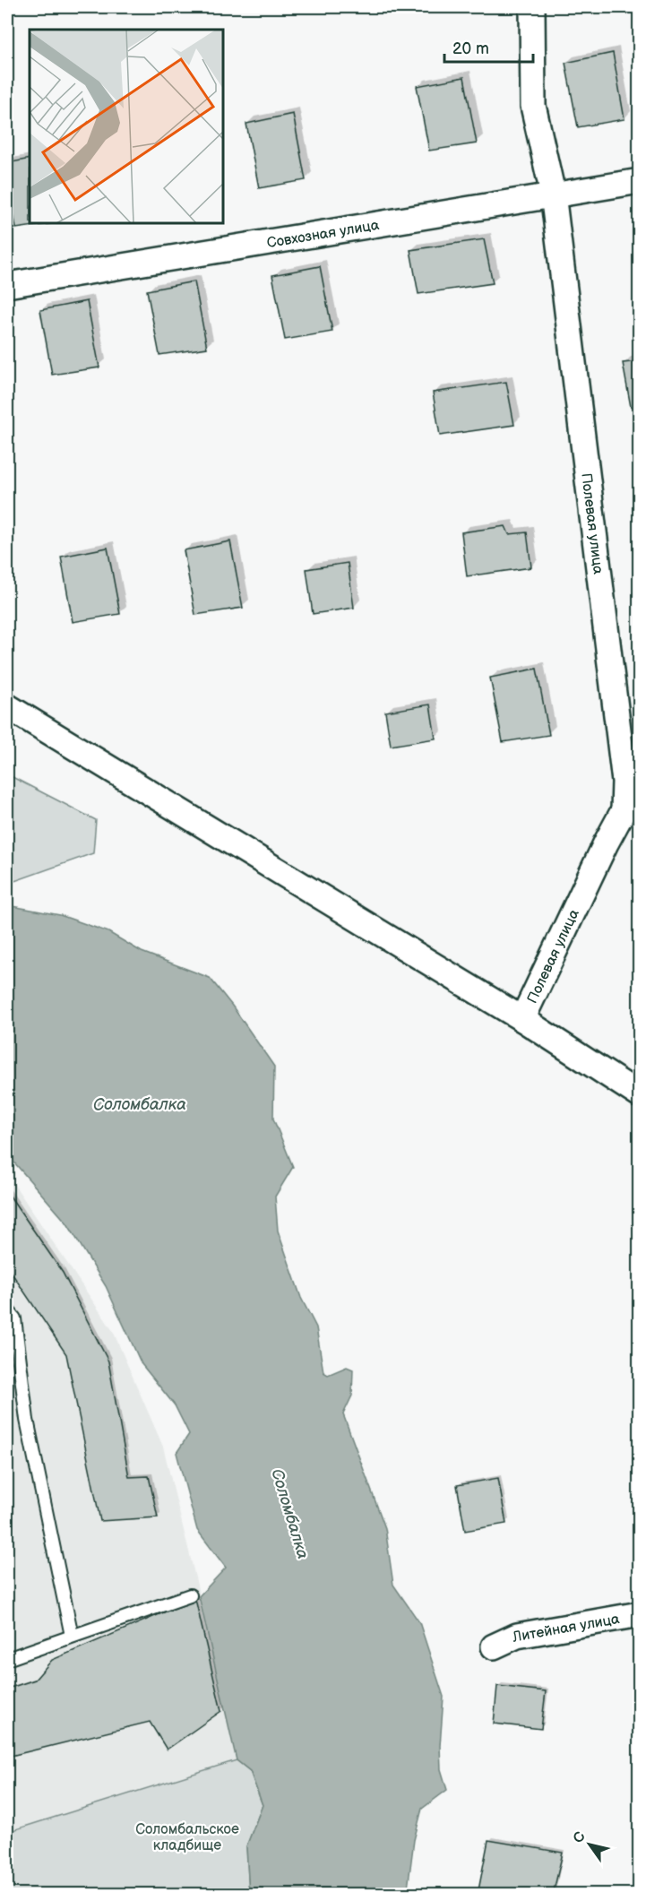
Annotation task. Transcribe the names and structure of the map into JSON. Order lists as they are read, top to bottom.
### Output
{
  "streets": {
    "street": ["Совхозная улица", "Полевая улица", "Литейная улица"]
  },
  "crossings": [
    ["Совхозная улица", "Полевая улица"]
  ],
  "water": ["Соломбалка"],
  "parks": ["Соломбальское кладбище"],
  "scale_bar": "20 m",
  "north": "top left"
}
